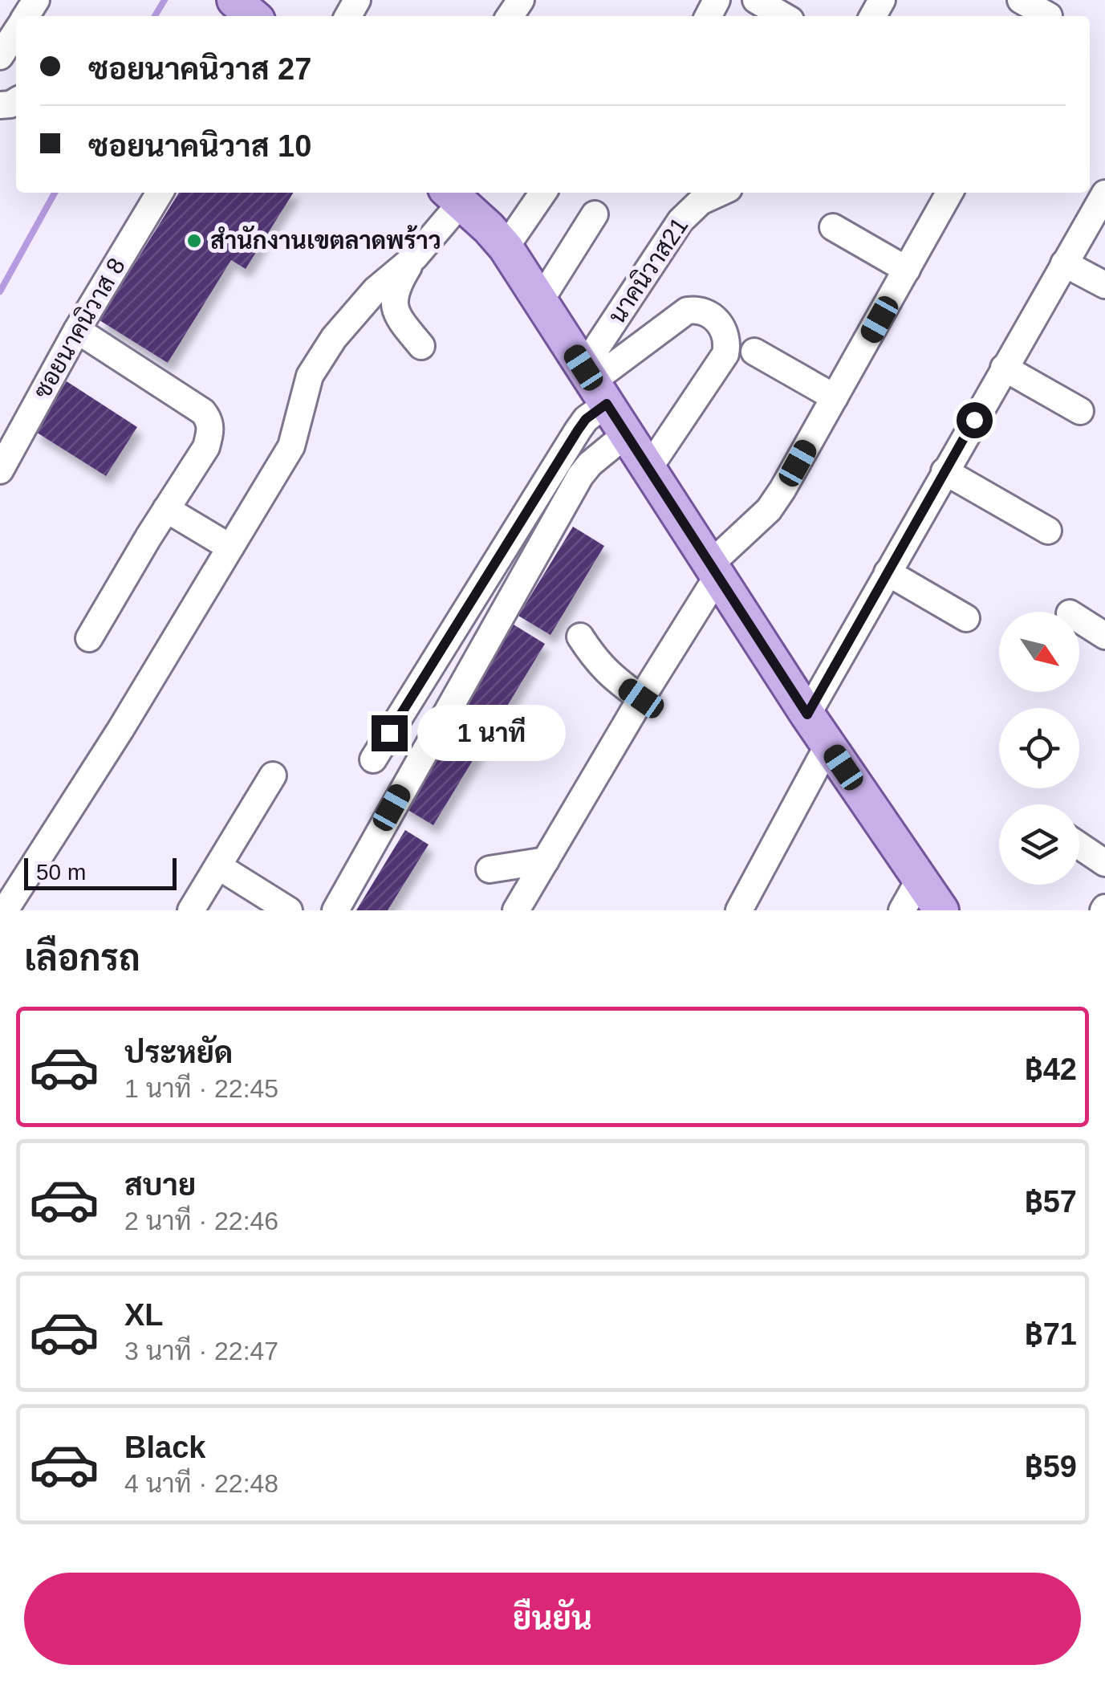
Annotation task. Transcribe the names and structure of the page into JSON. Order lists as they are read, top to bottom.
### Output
{
  "streets": {
    "street": ["นาคนิวาส21", "ซอยนาคนิวาส 8"]
  },
  "places": ["สำนักงานเขตลาดพร้าว"],
  "scale_bar": "50 m",
  "north": "bottom right",
  "page": {
    "banner": ["ซอยนาคนิวาส 27", "ซอยนาคนิวาส 10"],
    "bubble": "1 นาที",
    "scale": "50 m",
    "heading": "เลือกรถ",
    "list": [
      {
        "name": "ประหยัด",
        "note": "1 นาที · 22:45",
        "value": "฿42"
      },
      {
        "name": "สบาย",
        "note": "2 นาที · 22:46",
        "value": "฿57"
      },
      {
        "name": "XL",
        "note": "3 นาที · 22:47",
        "value": "฿71"
      },
      {
        "name": "Black",
        "note": "4 นาที · 22:48",
        "value": "฿59"
      }
    ],
    "buttons": "ยืนยัน"
  }
}
